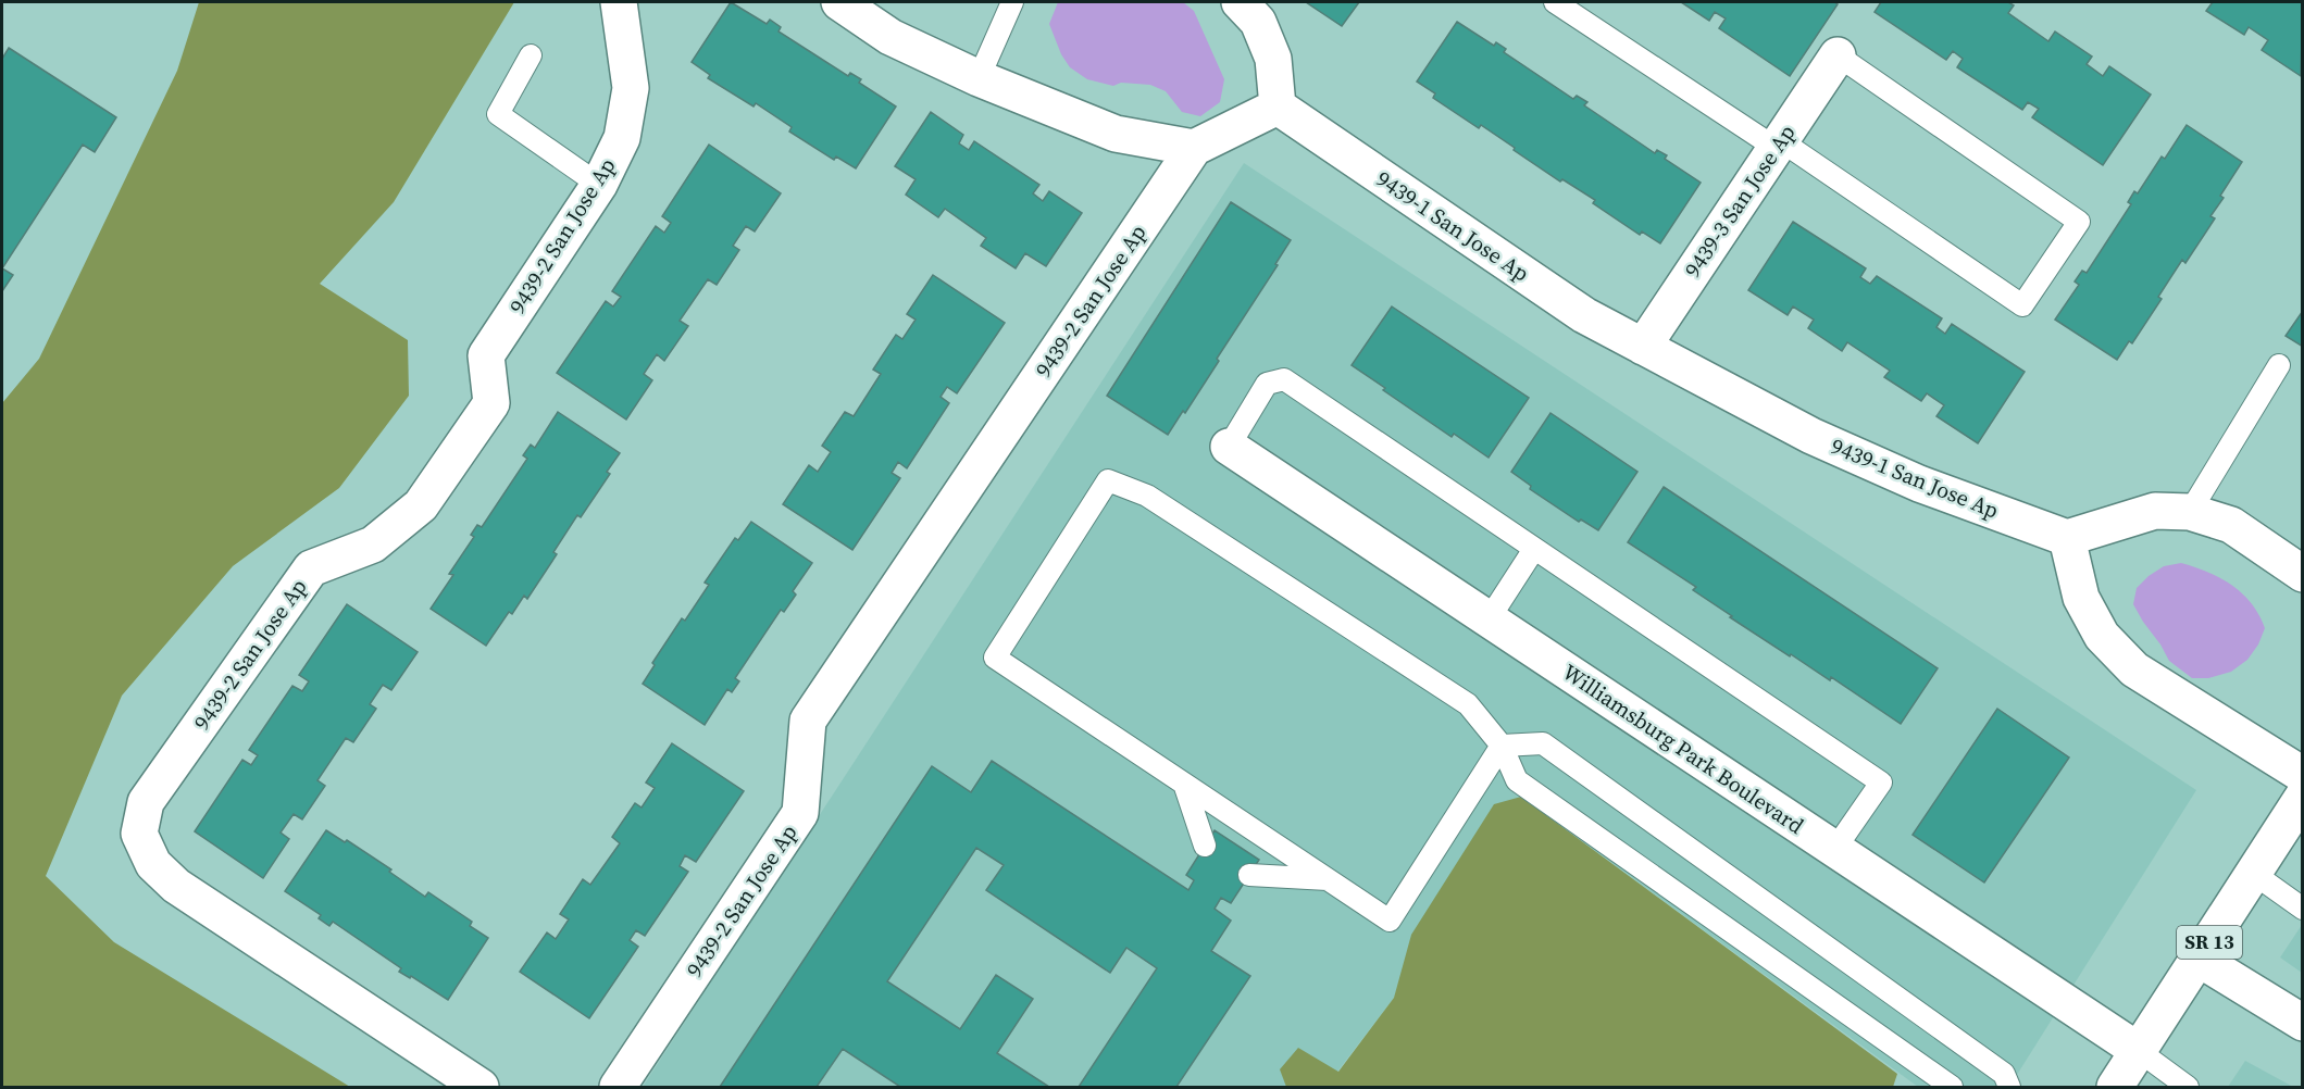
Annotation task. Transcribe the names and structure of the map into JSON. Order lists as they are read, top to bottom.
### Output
{
  "streets": {
    "street": [
      "9439-3 San Jose Ap",
      "9439-1 San Jose Ap",
      "9439-2 San Jose Ap",
      "Williamsburg Park Boulevard",
      "SR 13"
    ]
  },
  "crossings": [
    ["9439-3 San Jose Ap", "9439-1 San Jose Ap"],
    ["Williamsburg Park Boulevard", "SR 13"]
  ]
}
